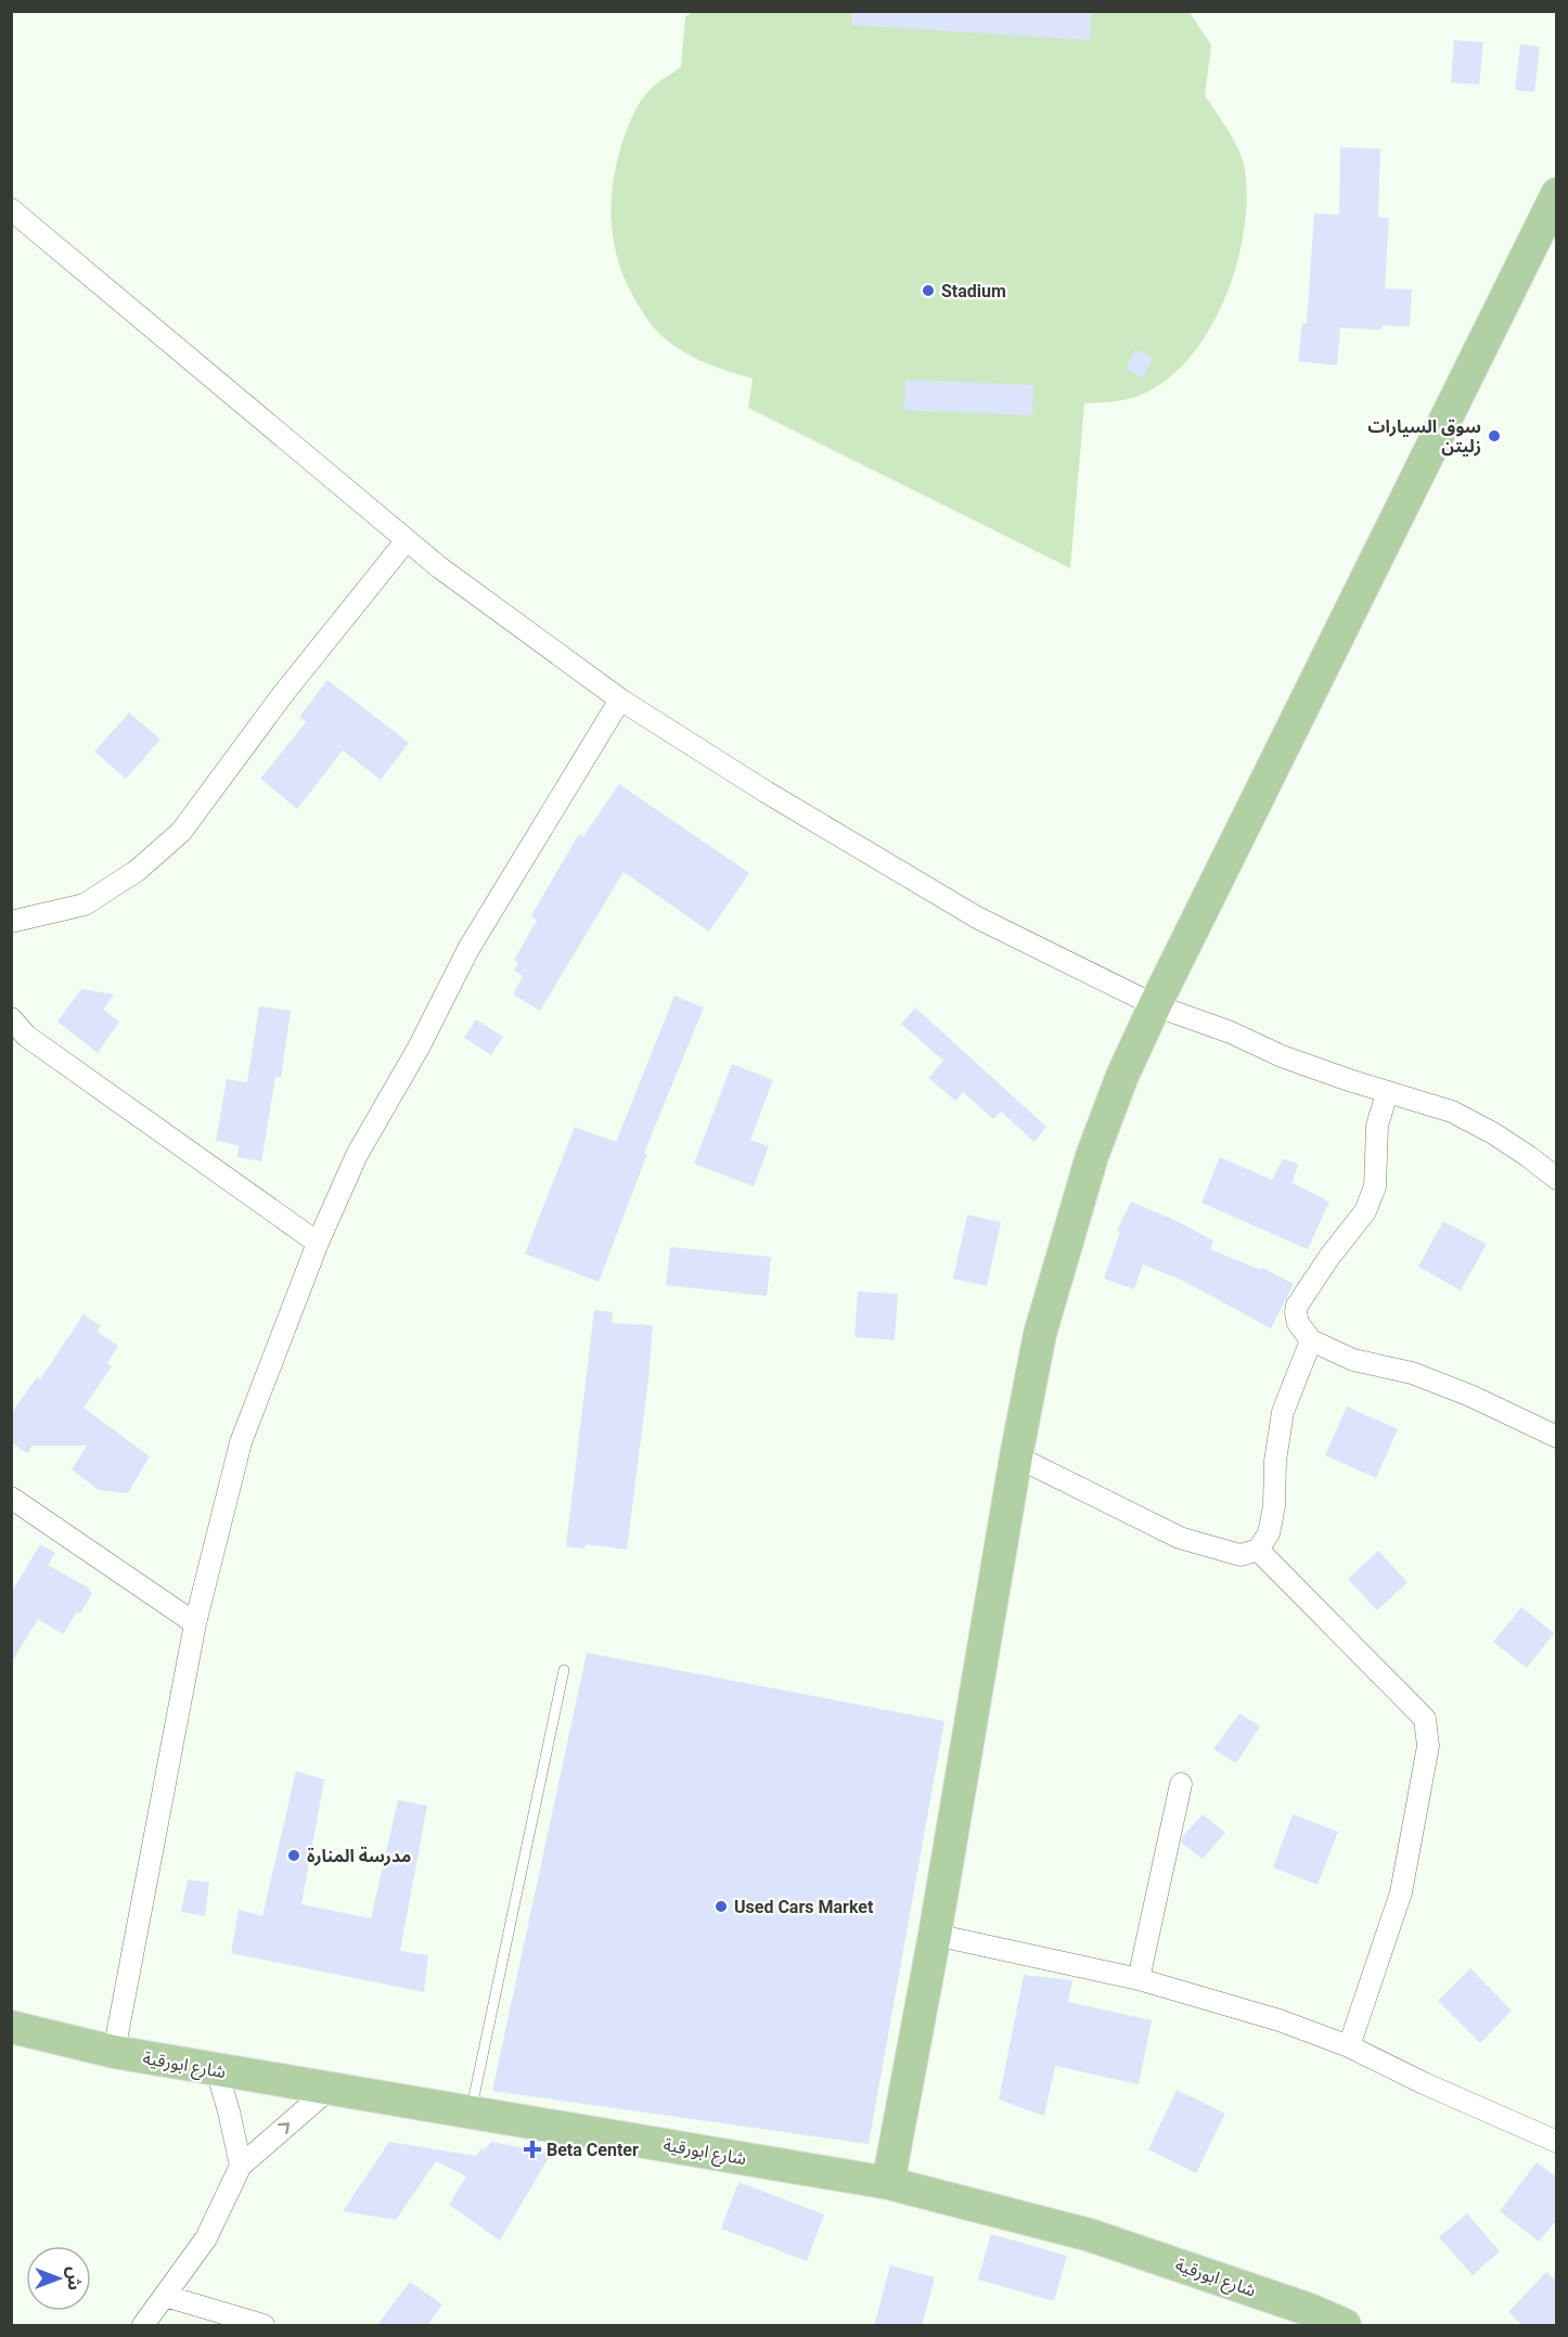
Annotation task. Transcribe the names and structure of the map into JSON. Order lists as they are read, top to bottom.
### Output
{
  "streets": {
    "main road": ["شارع ابورقية"]
  },
  "places": {
    "other": [
      "Stadium",
      "سوق السيارات زليتن",
      "مدرسة المنارة",
      "Used Cars Market"
    ],
    "health": ["Beta Center"]
  },
  "north": "right"
}
